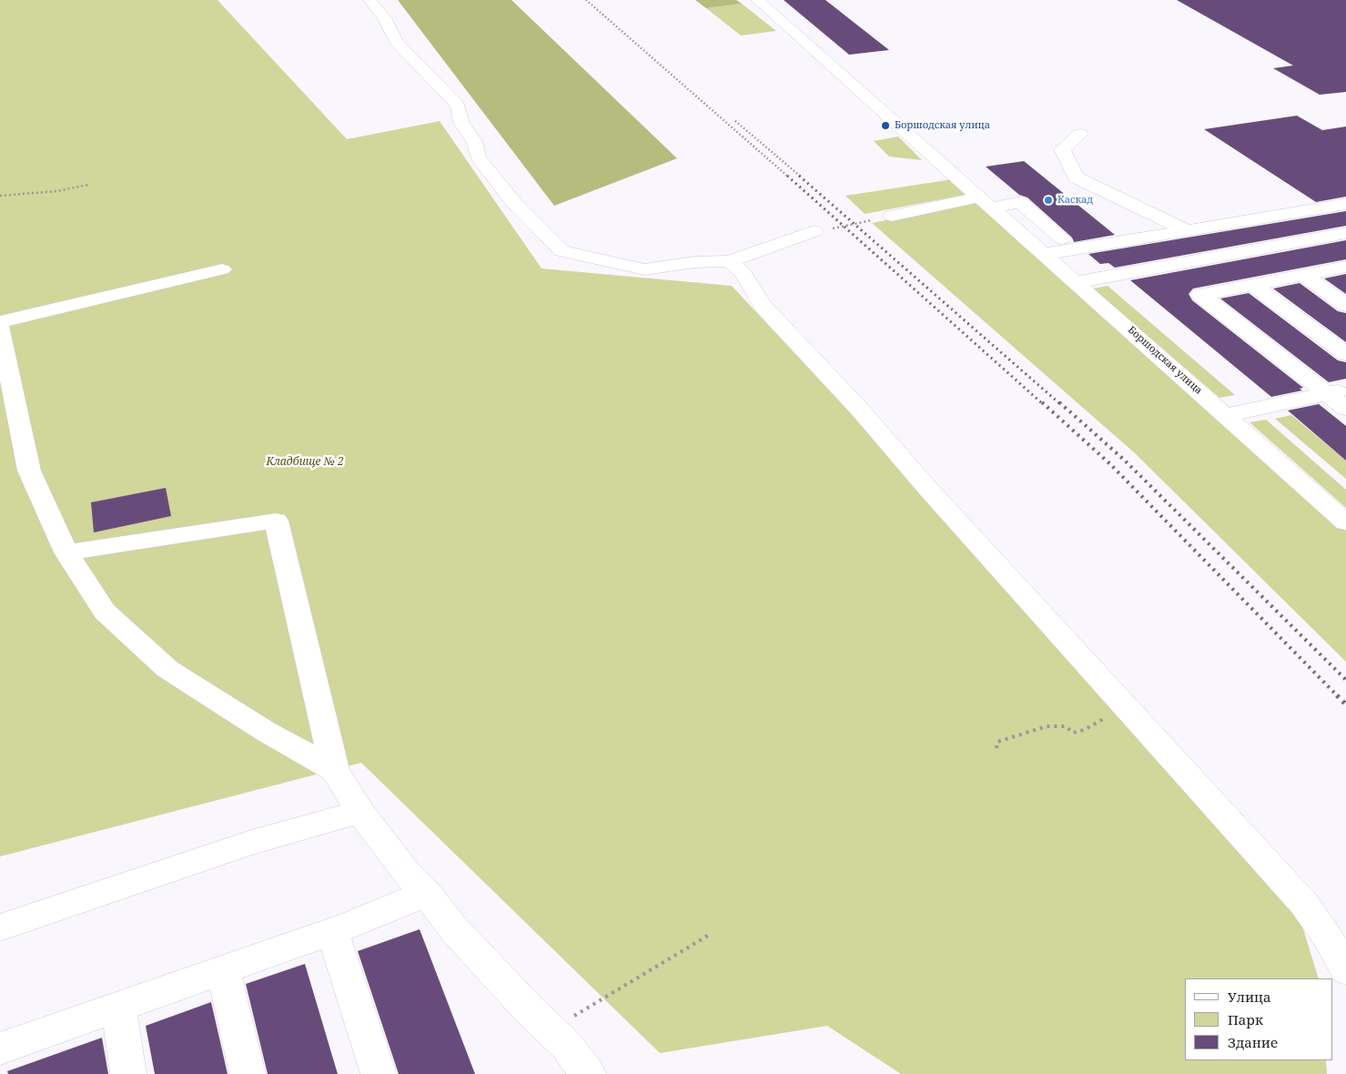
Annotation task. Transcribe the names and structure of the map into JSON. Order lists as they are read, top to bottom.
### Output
{
  "streets": {
    "street": ["Боршодская улица"]
  },
  "parks": ["Кладбище № 2"],
  "places": ["Боршодская улица", "Каскад"],
  "legend": ["Улица", "Парк", "Здание"]
}
